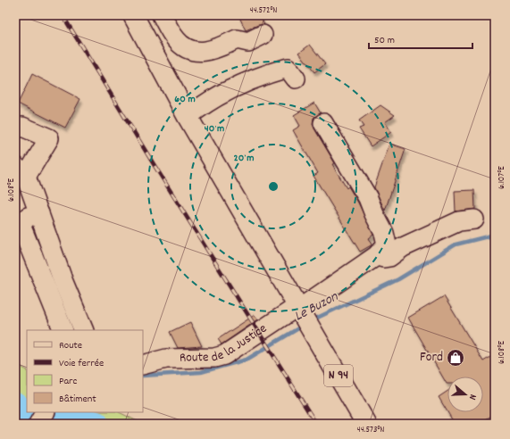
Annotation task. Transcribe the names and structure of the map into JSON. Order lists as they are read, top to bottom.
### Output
{
  "streets": {
    "main road": ["N 94"],
    "street": ["Route de la Justice"]
  },
  "crossings": [
    ["Route de la Justice", "N 94"]
  ],
  "water": ["Le Buzon"],
  "places": {
    "shop": ["Ford"]
  },
  "legend": [
    "Route",
    "Voie ferrée",
    "Parc",
    "Bâtiment"
  ],
  "scale_bar": "50 m",
  "north": "right",
  "coordinates": [
    "44.572°N",
    "6.107°E",
    "6.108°E",
    "44.573°N"
  ],
  "rings": ["60 m", "40 m", "20 m"]
}
